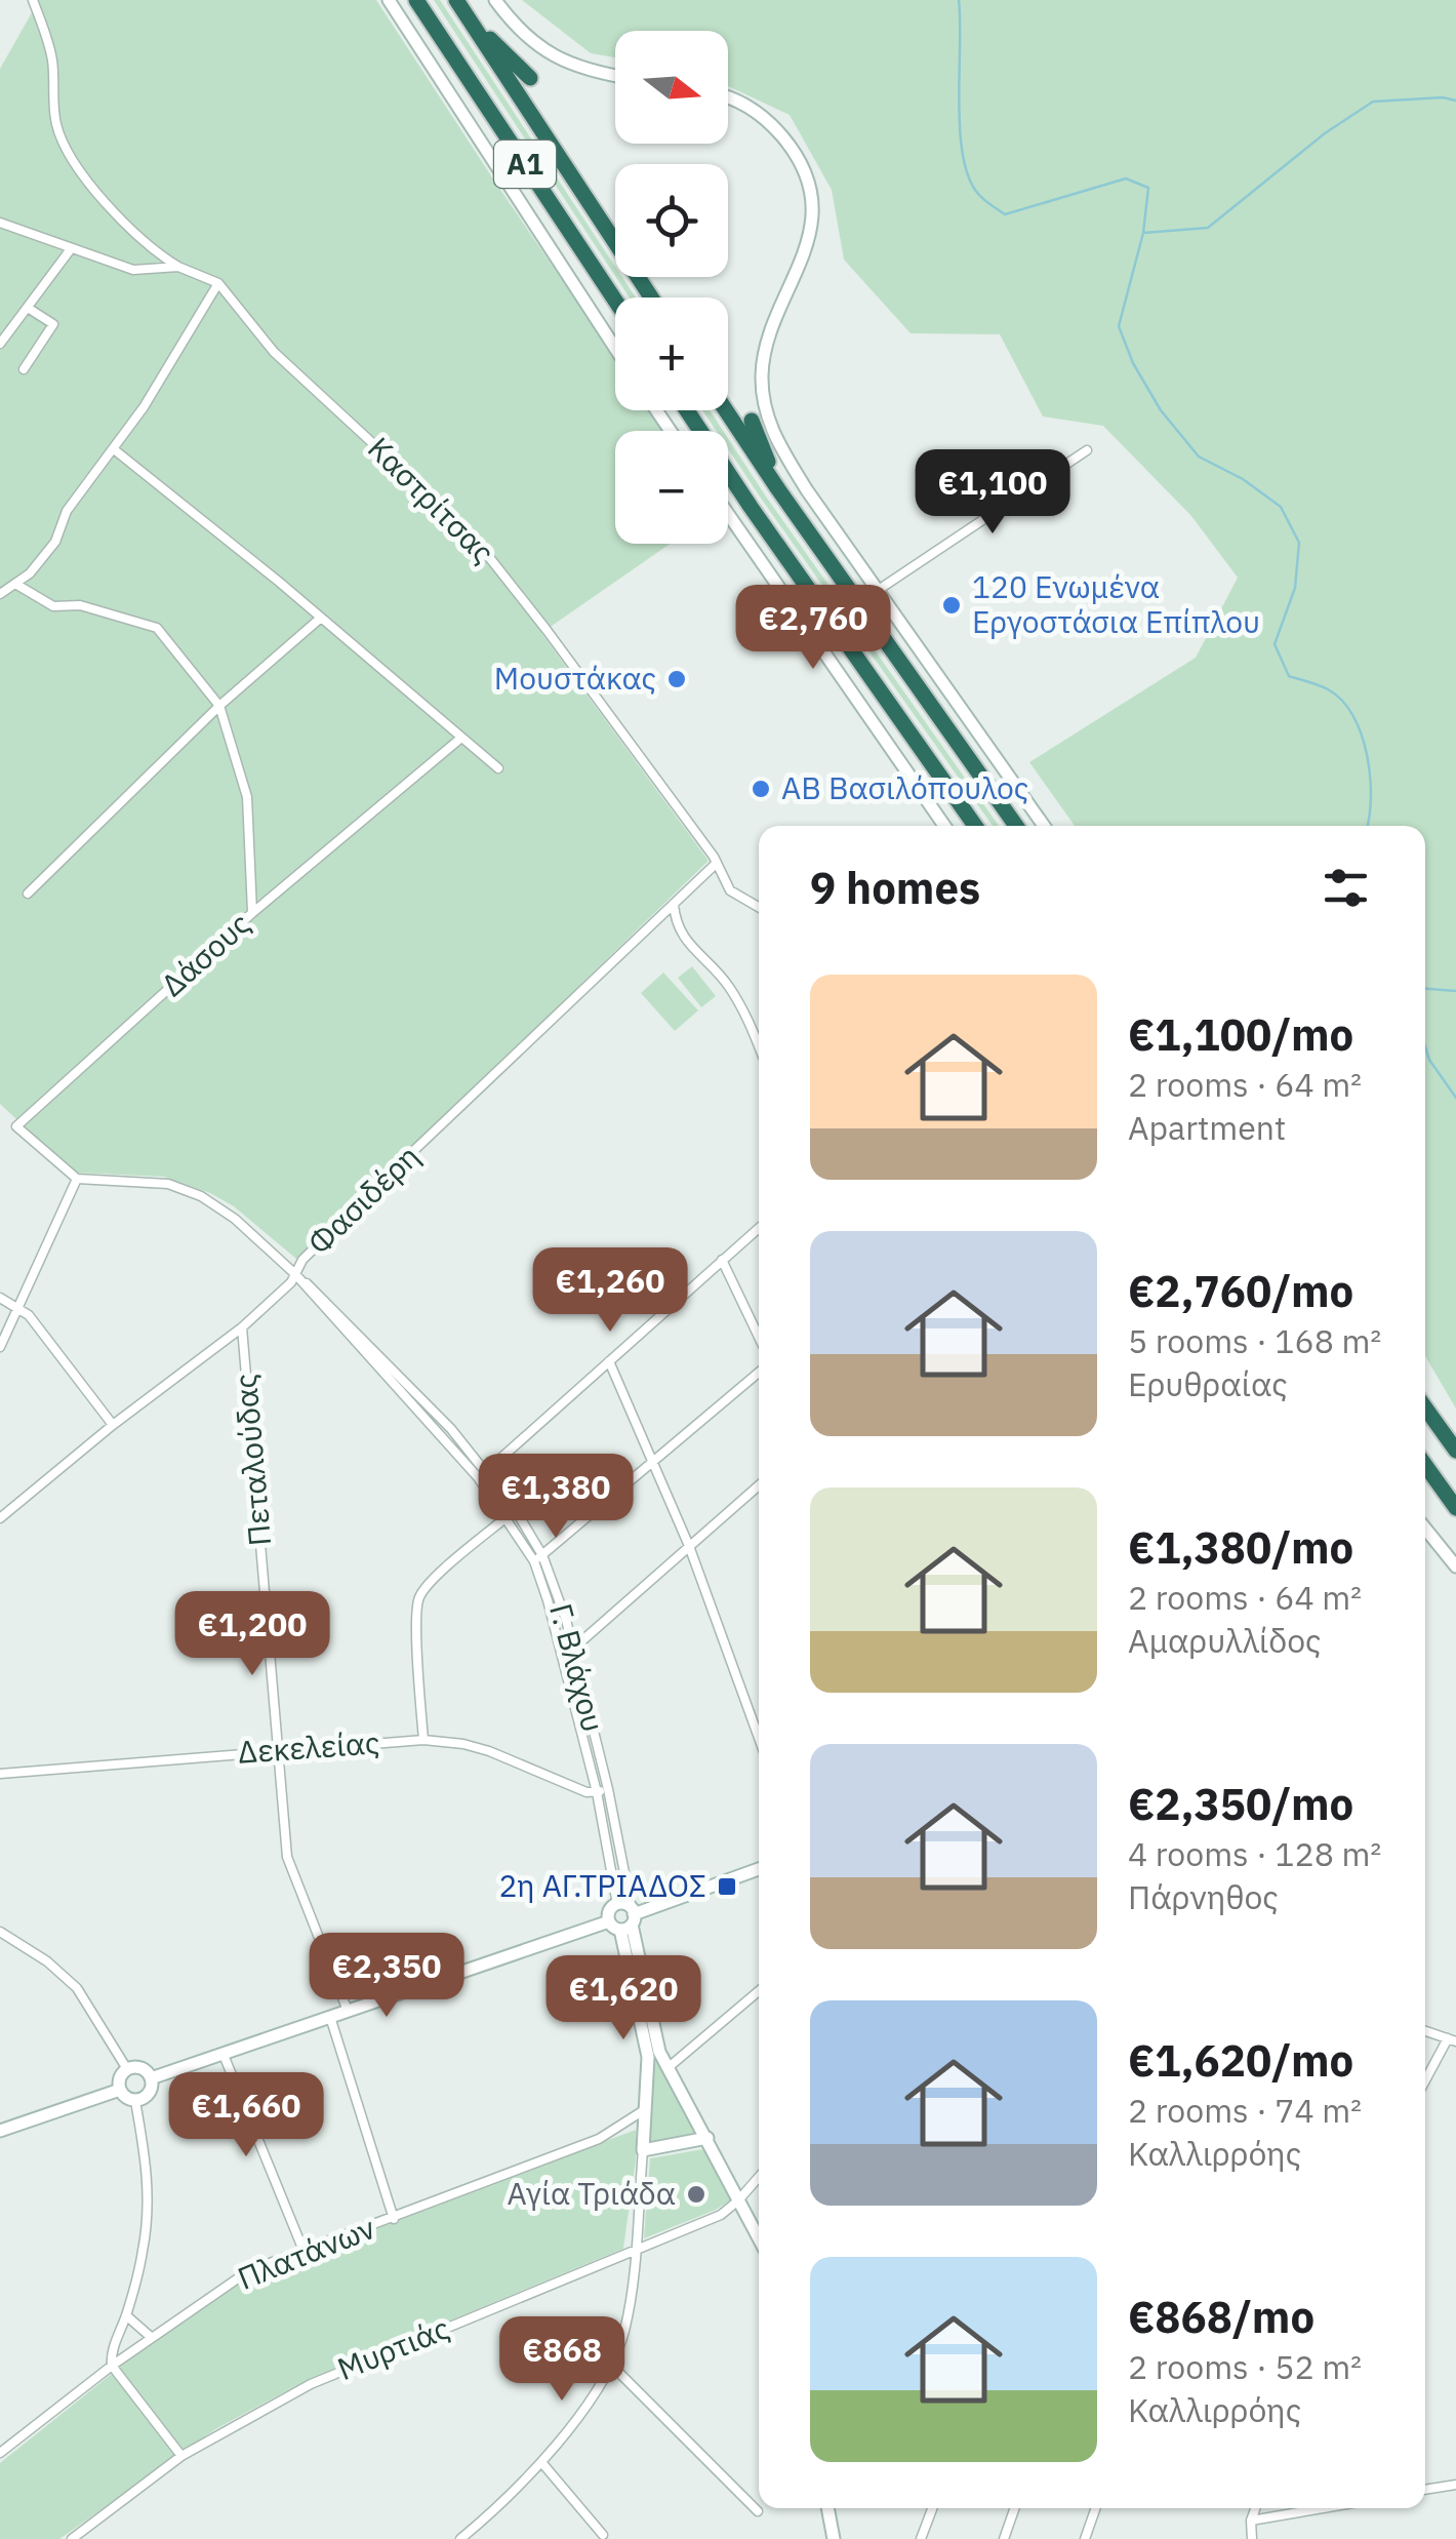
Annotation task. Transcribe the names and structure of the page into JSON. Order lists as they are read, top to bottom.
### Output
{
  "streets": {
    "highway": ["Α1"],
    "street": [
      "Καστρίτσας",
      "Δάσους",
      "Φασιδέρη",
      "Πεταλούδας",
      "Γ. Βλάχου",
      "Δεκελείας",
      "Πλατάνων",
      "Μυρτιάς"
    ]
  },
  "crossings": [
    ["Καστρίτσας", "Φασιδέρη"],
    ["Δάσους", "Γ. Βλάχου"],
    ["Φασιδέρη", "Πεταλούδας"],
    ["Φασιδέρη", "Γ. Βλάχου"],
    ["Πεταλούδας", "Δεκελείας"],
    ["Γ. Βλάχου", "Δεκελείας"]
  ],
  "places": {
    "other": [
      "120 Ενωμένα Εργοστάσια Επίπλου",
      "Μουστάκας",
      "ΑΒ Βασιλόπουλος",
      "Αγία Τριάδα"
    ],
    "transit": ["2η ΑΓ.ΤΡΙΑΔΟΣ"]
  },
  "north": "right",
  "page": {
    "map_buttons": ["+", "−"],
    "price": [
      "€1,100",
      "€2,760",
      "€1,260",
      "€1,380",
      "€1,200",
      "€2,350",
      "€1,620",
      "€1,660",
      "€868"
    ],
    "heading": "9 homes",
    "list": [
      {
        "name": "€1,100/mo",
        "note": "2 rooms · 64 m² · Apartment"
      },
      {
        "name": "€2,760/mo",
        "note": "5 rooms · 168 m² · Ερυθραίας"
      },
      {
        "name": "€1,380/mo",
        "note": "2 rooms · 64 m² · Αμαρυλλίδος"
      },
      {
        "name": "€2,350/mo",
        "note": "4 rooms · 128 m² · Πάρνηθος"
      },
      {
        "name": "€1,620/mo",
        "note": "2 rooms · 74 m² · Καλλιρρόης"
      },
      {
        "name": "€868/mo",
        "note": "2 rooms · 52 m² · Καλλιρρόης"
      }
    ]
  }
}
